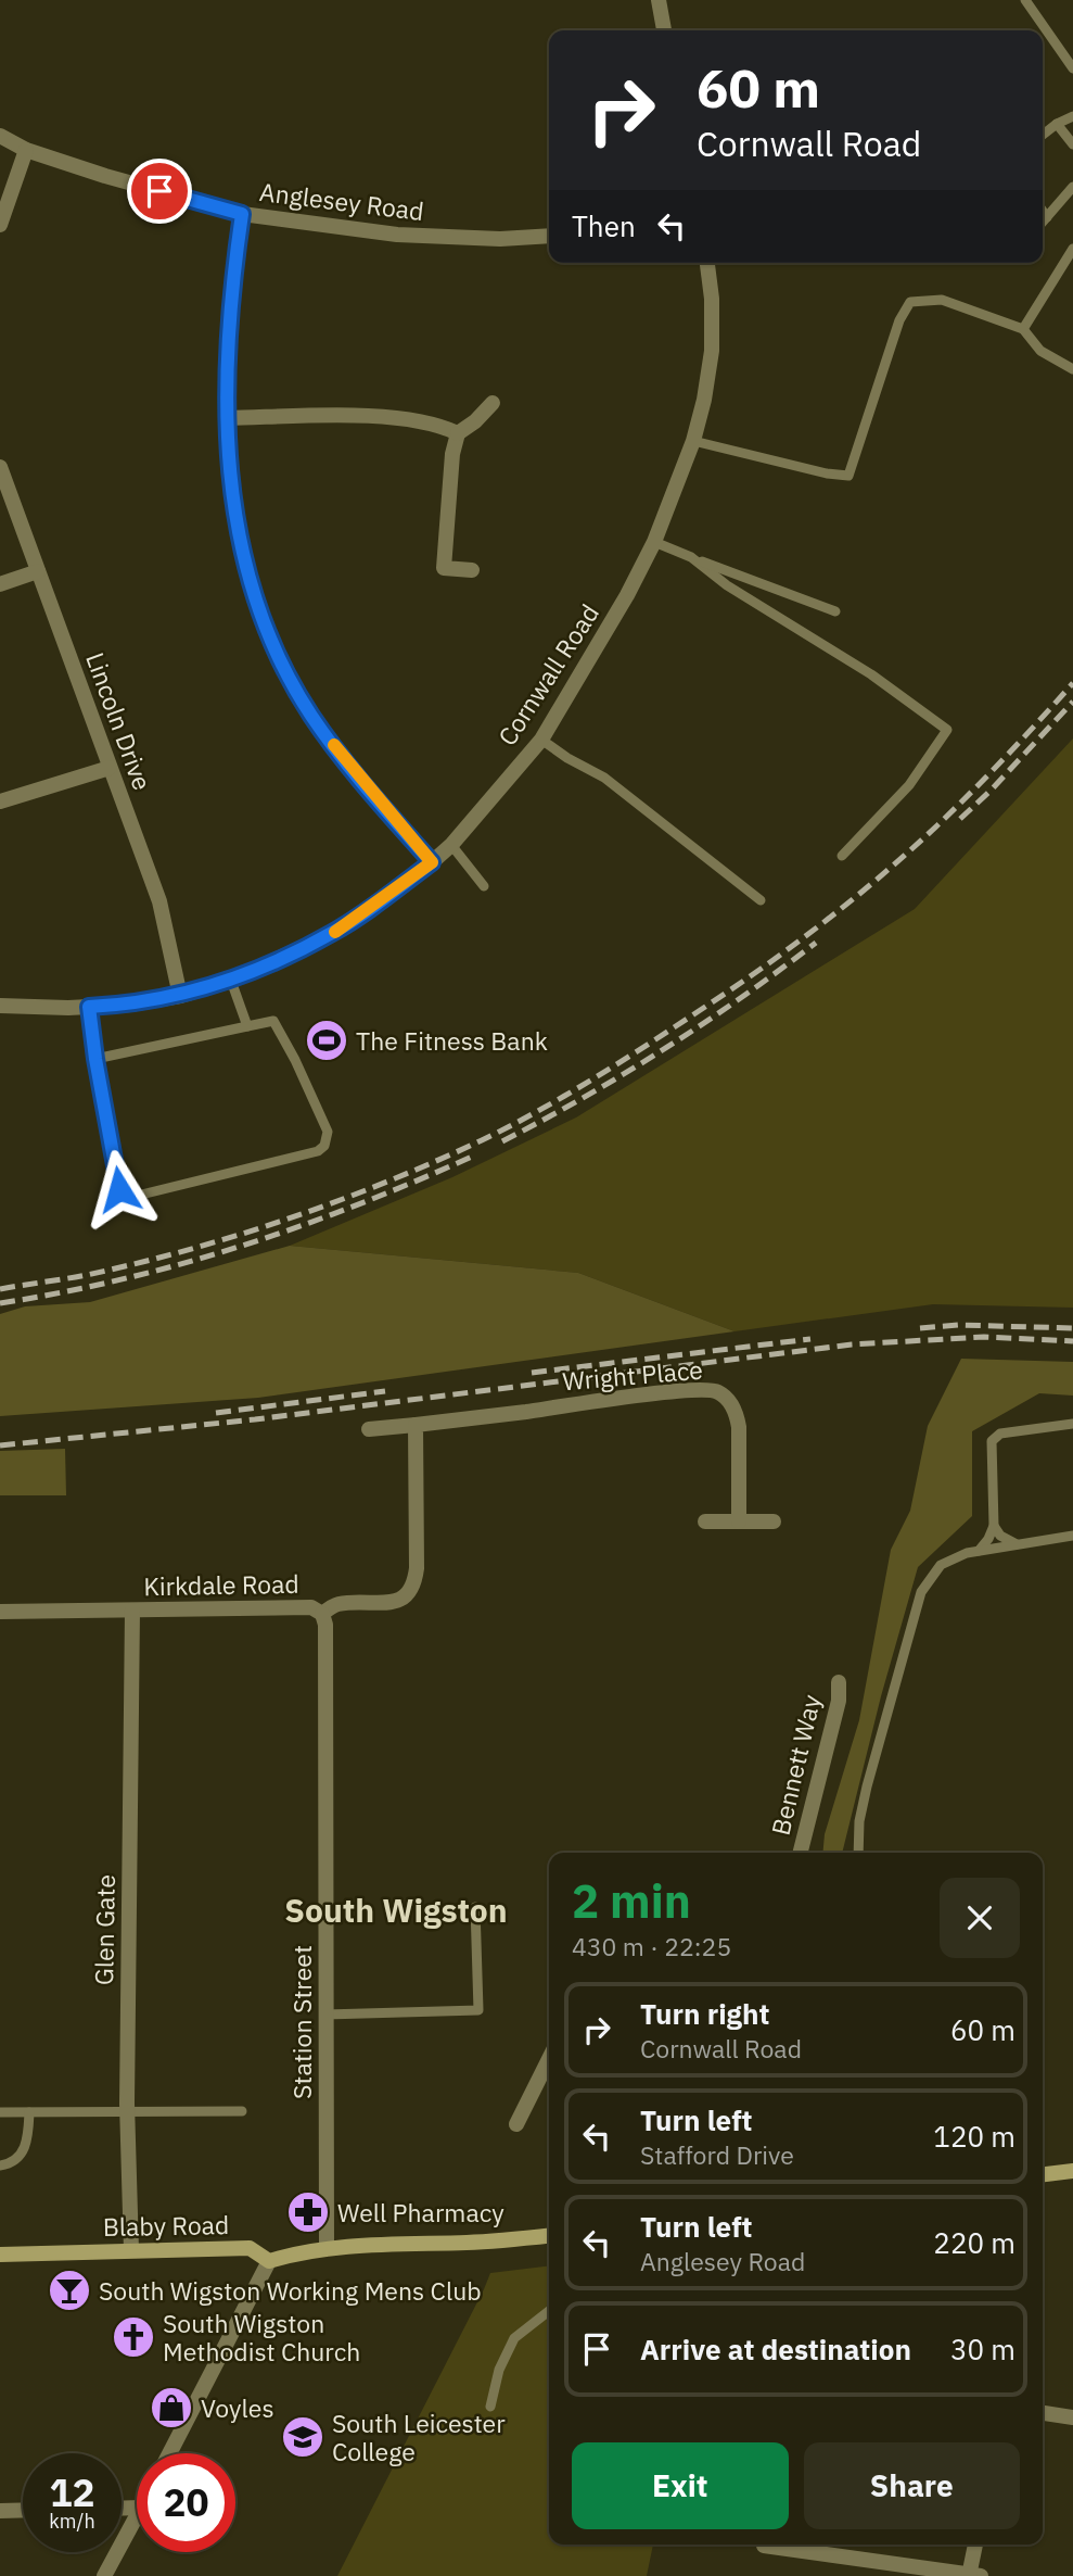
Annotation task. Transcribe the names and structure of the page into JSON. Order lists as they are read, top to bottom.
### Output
{
  "streets": {
    "main road": ["Blaby Road"],
    "street": [
      "Anglesey Road",
      "Cornwall Road",
      "Lincoln Drive",
      "Wright Place",
      "Kirkdale Road",
      "Bennett Way",
      "Glen Gate",
      "Station Street"
    ]
  },
  "crossings": [
    ["Cornwall Road", "Lincoln Drive"],
    ["Wright Place", "Kirkdale Road"],
    ["Kirkdale Road", "Glen Gate"],
    ["Kirkdale Road", "Station Street"],
    ["Glen Gate", "Blaby Road"]
  ],
  "districts": ["South Wigston"],
  "places": {
    "sports": ["The Fitness Bank"],
    "pharmacy": ["Well Pharmacy"],
    "bar": ["South Wigston Working Mens Club"],
    "church": ["South Wigston Methodist Church"],
    "shop": ["Voyles"],
    "school or university": ["South Leicester College"]
  },
  "page": {
    "turn": ["60 m", "Cornwall Road"],
    "then": "Then",
    "heading": ["2 min", "430 m · 22:25"],
    "list": [
      {
        "name": "Turn right",
        "note": "Cornwall Road",
        "value": "60 m"
      },
      {
        "name": "Turn left",
        "note": "Stafford Drive",
        "value": "120 m"
      },
      {
        "name": "Turn left",
        "note": "Anglesey Road",
        "value": "220 m"
      },
      {
        "name": "Arrive at destination",
        "value": "30 m"
      }
    ],
    "buttons": ["Exit", "Share"],
    "speed": "12 km/h",
    "limit": "20"
  }
}
